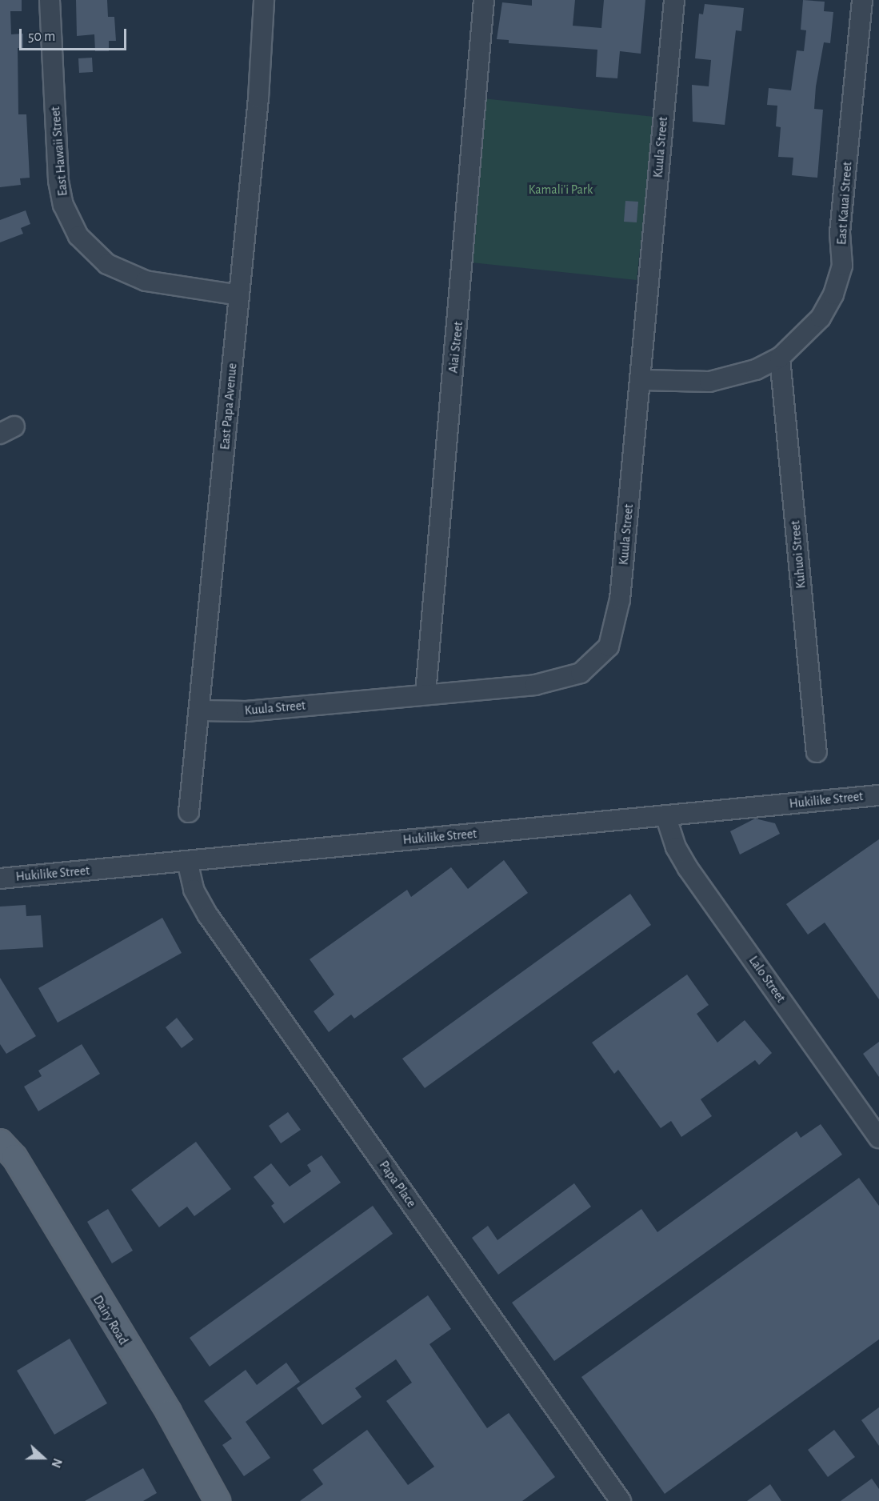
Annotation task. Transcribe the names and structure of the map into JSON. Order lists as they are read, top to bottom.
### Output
{
  "streets": {
    "main road": ["Dairy Road"],
    "street": [
      "Kuula Street",
      "East Hawaii Street",
      "East Kauai Street",
      "Aiai Street",
      "East Papa Avenue",
      "Kuhuoi Street",
      "Hukilike Street",
      "Lalo Street",
      "Papa Place"
    ]
  },
  "crossings": [
    ["Kuula Street", "East Kauai Street"],
    ["Kuula Street", "Aiai Street"],
    ["Kuula Street", "East Papa Avenue"],
    ["East Hawaii Street", "East Papa Avenue"],
    ["East Kauai Street", "Kuhuoi Street"],
    ["Hukilike Street", "Lalo Street"],
    ["Hukilike Street", "Papa Place"]
  ],
  "parks": ["Kamali'i Park"],
  "scale_bar": "50 m",
  "north": "right"
}
